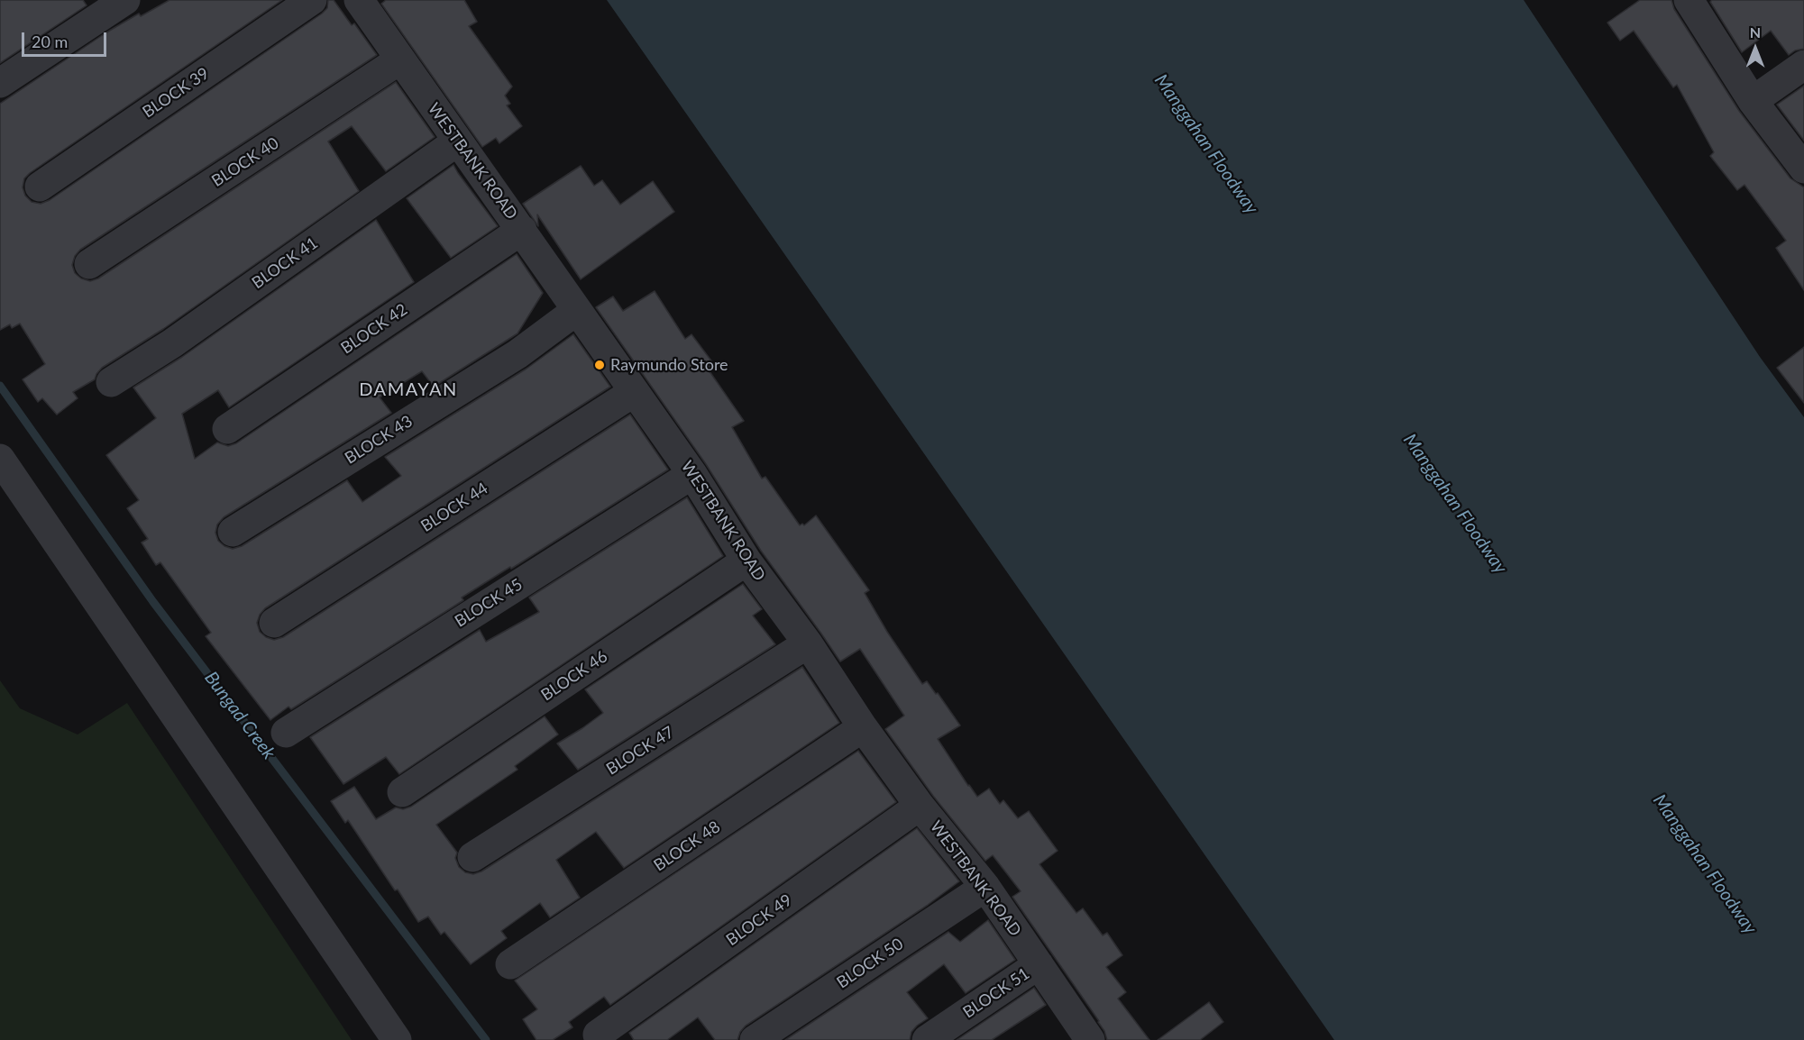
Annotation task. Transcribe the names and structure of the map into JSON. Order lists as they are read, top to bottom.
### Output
{
  "streets": {
    "street": [
      "BLOCK 39",
      "WESTBANK ROAD",
      "BLOCK 40",
      "BLOCK 41",
      "BLOCK 42",
      "BLOCK 43",
      "BLOCK 44",
      "BLOCK 45",
      "BLOCK 46",
      "BLOCK 47",
      "BLOCK 48",
      "BLOCK 49",
      "BLOCK 50",
      "BLOCK 51"
    ]
  },
  "crossings": [
    ["WESTBANK ROAD", "BLOCK 40"],
    ["WESTBANK ROAD", "BLOCK 41"],
    ["WESTBANK ROAD", "BLOCK 42"],
    ["WESTBANK ROAD", "BLOCK 43"],
    ["WESTBANK ROAD", "BLOCK 44"],
    ["WESTBANK ROAD", "BLOCK 45"],
    ["WESTBANK ROAD", "BLOCK 46"],
    ["WESTBANK ROAD", "BLOCK 47"],
    ["WESTBANK ROAD", "BLOCK 48"],
    ["WESTBANK ROAD", "BLOCK 49"],
    ["WESTBANK ROAD", "BLOCK 50"],
    ["WESTBANK ROAD", "BLOCK 51"]
  ],
  "districts": ["DAMAYAN"],
  "water": ["Manggahan Floodway", "Bungad Creek"],
  "places": ["Raymundo Store"],
  "scale_bar": "20 m",
  "north": "top"
}
